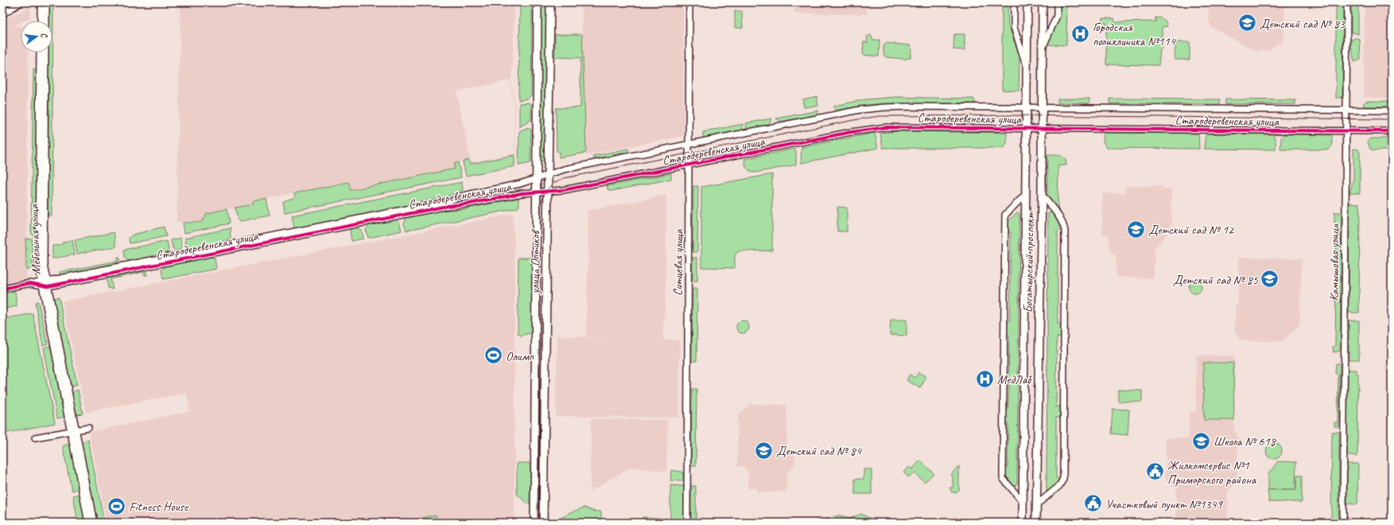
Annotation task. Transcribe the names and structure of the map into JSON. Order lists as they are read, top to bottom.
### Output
{
  "streets": {
    "main road": ["улица Оптиков", "Богатырский проспект"],
    "street": [
      "Стародеревенская улица",
      "Мебельная улица",
      "Ситцевая улица",
      "Камышовая улица"
    ]
  },
  "crossings": [
    ["Стародеревенская улица", "Мебельная улица"],
    ["Стародеревенская улица", "улица Оптиков"],
    ["Стародеревенская улица", "Ситцевая улица"],
    ["Стародеревенская улица", "Богатырский проспект"],
    ["Стародеревенская улица", "Камышовая улица"]
  ],
  "places": {
    "school or university": [
      "Детский сад № 83",
      "Детский сад № 12",
      "Детский сад № 85",
      "Школа № 618",
      "Детский сад № 84"
    ],
    "hospital": ["Городская поликлиника №114", "МедЛаб"],
    "sports": ["Олимп", "Fitness House"],
    "public building": ["Жилкомсервис №1 Приморского района", "Участковый пункт №1349"]
  },
  "north": "right"
}
